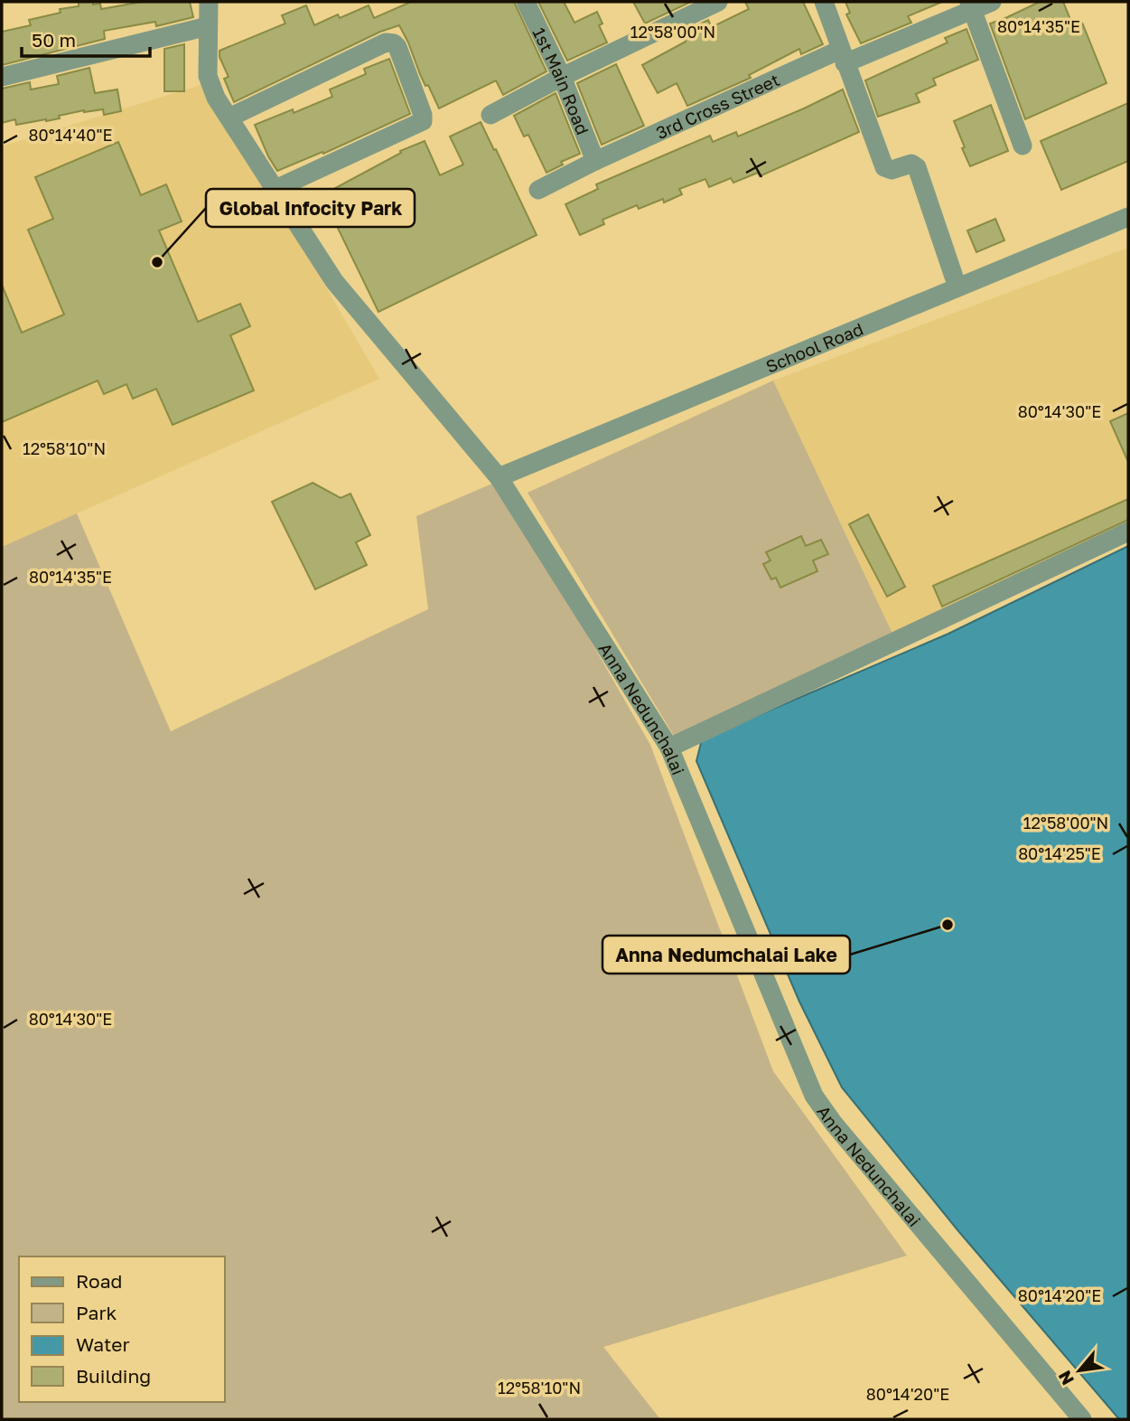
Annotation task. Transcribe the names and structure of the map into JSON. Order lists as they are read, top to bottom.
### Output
{
  "streets": {
    "street": [
      "1st Main Road",
      "3rd Cross Street",
      "School Road",
      "Anna Nedunchalai"
    ]
  },
  "crossings": [
    ["1st Main Road", "3rd Cross Street"],
    ["School Road", "Anna Nedunchalai"]
  ],
  "places": ["Global Infocity Park", "Anna Nedumchalai Lake"],
  "legend": [
    "Road",
    "Park",
    "Water",
    "Building"
  ],
  "scale_bar": "50 m",
  "north": "bottom left",
  "coordinates": [
    "80°14'35\"E",
    "12°58'00\"N",
    "80°14'40\"E",
    "80°14'30\"E",
    "12°58'10\"N",
    "80°14'25\"E",
    "80°14'20\"E"
  ]
}
